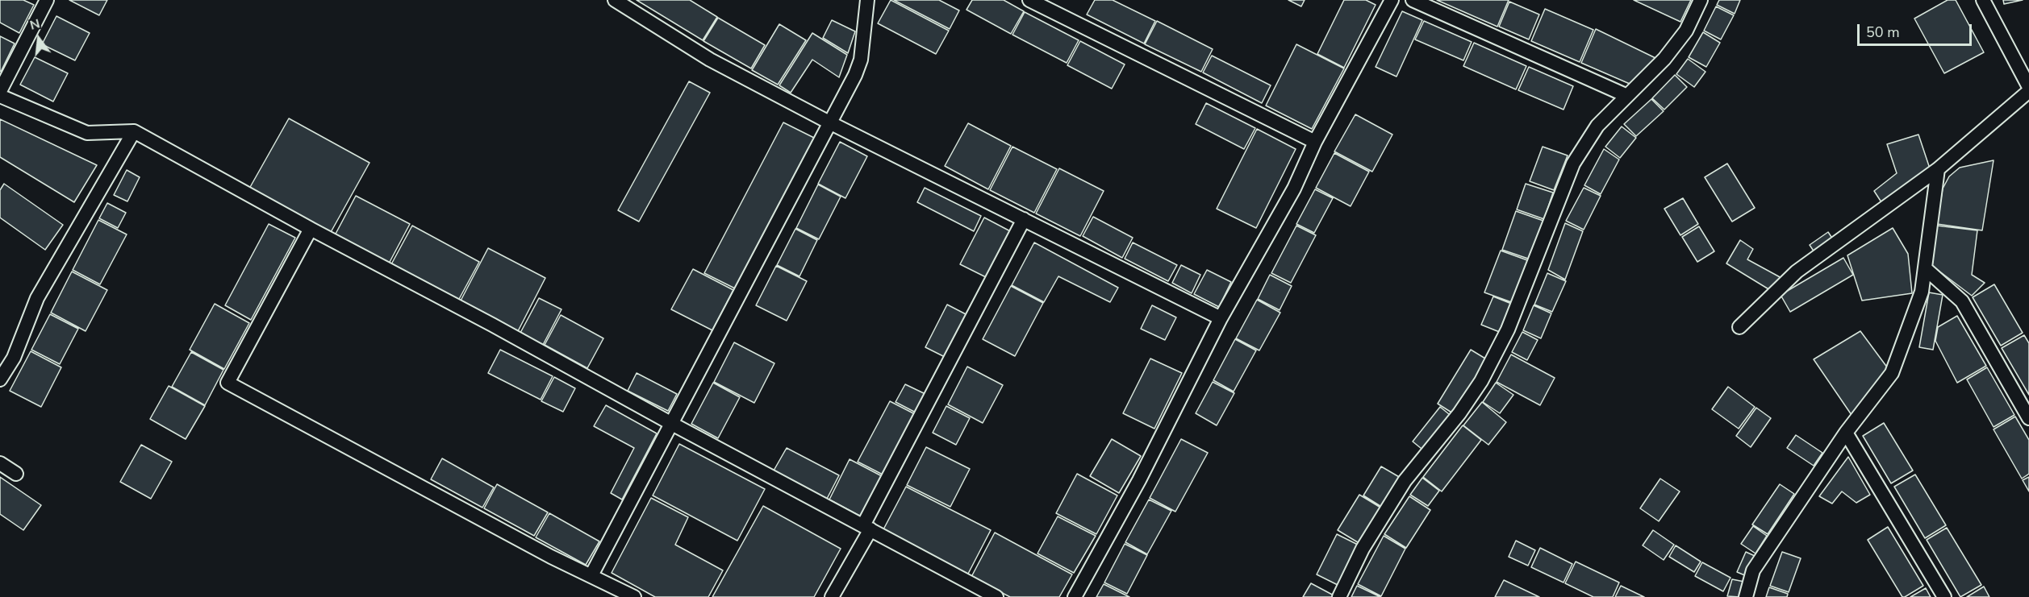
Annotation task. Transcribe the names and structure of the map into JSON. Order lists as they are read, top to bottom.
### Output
{
  "scale_bar": "50 m",
  "north": "top"
}
